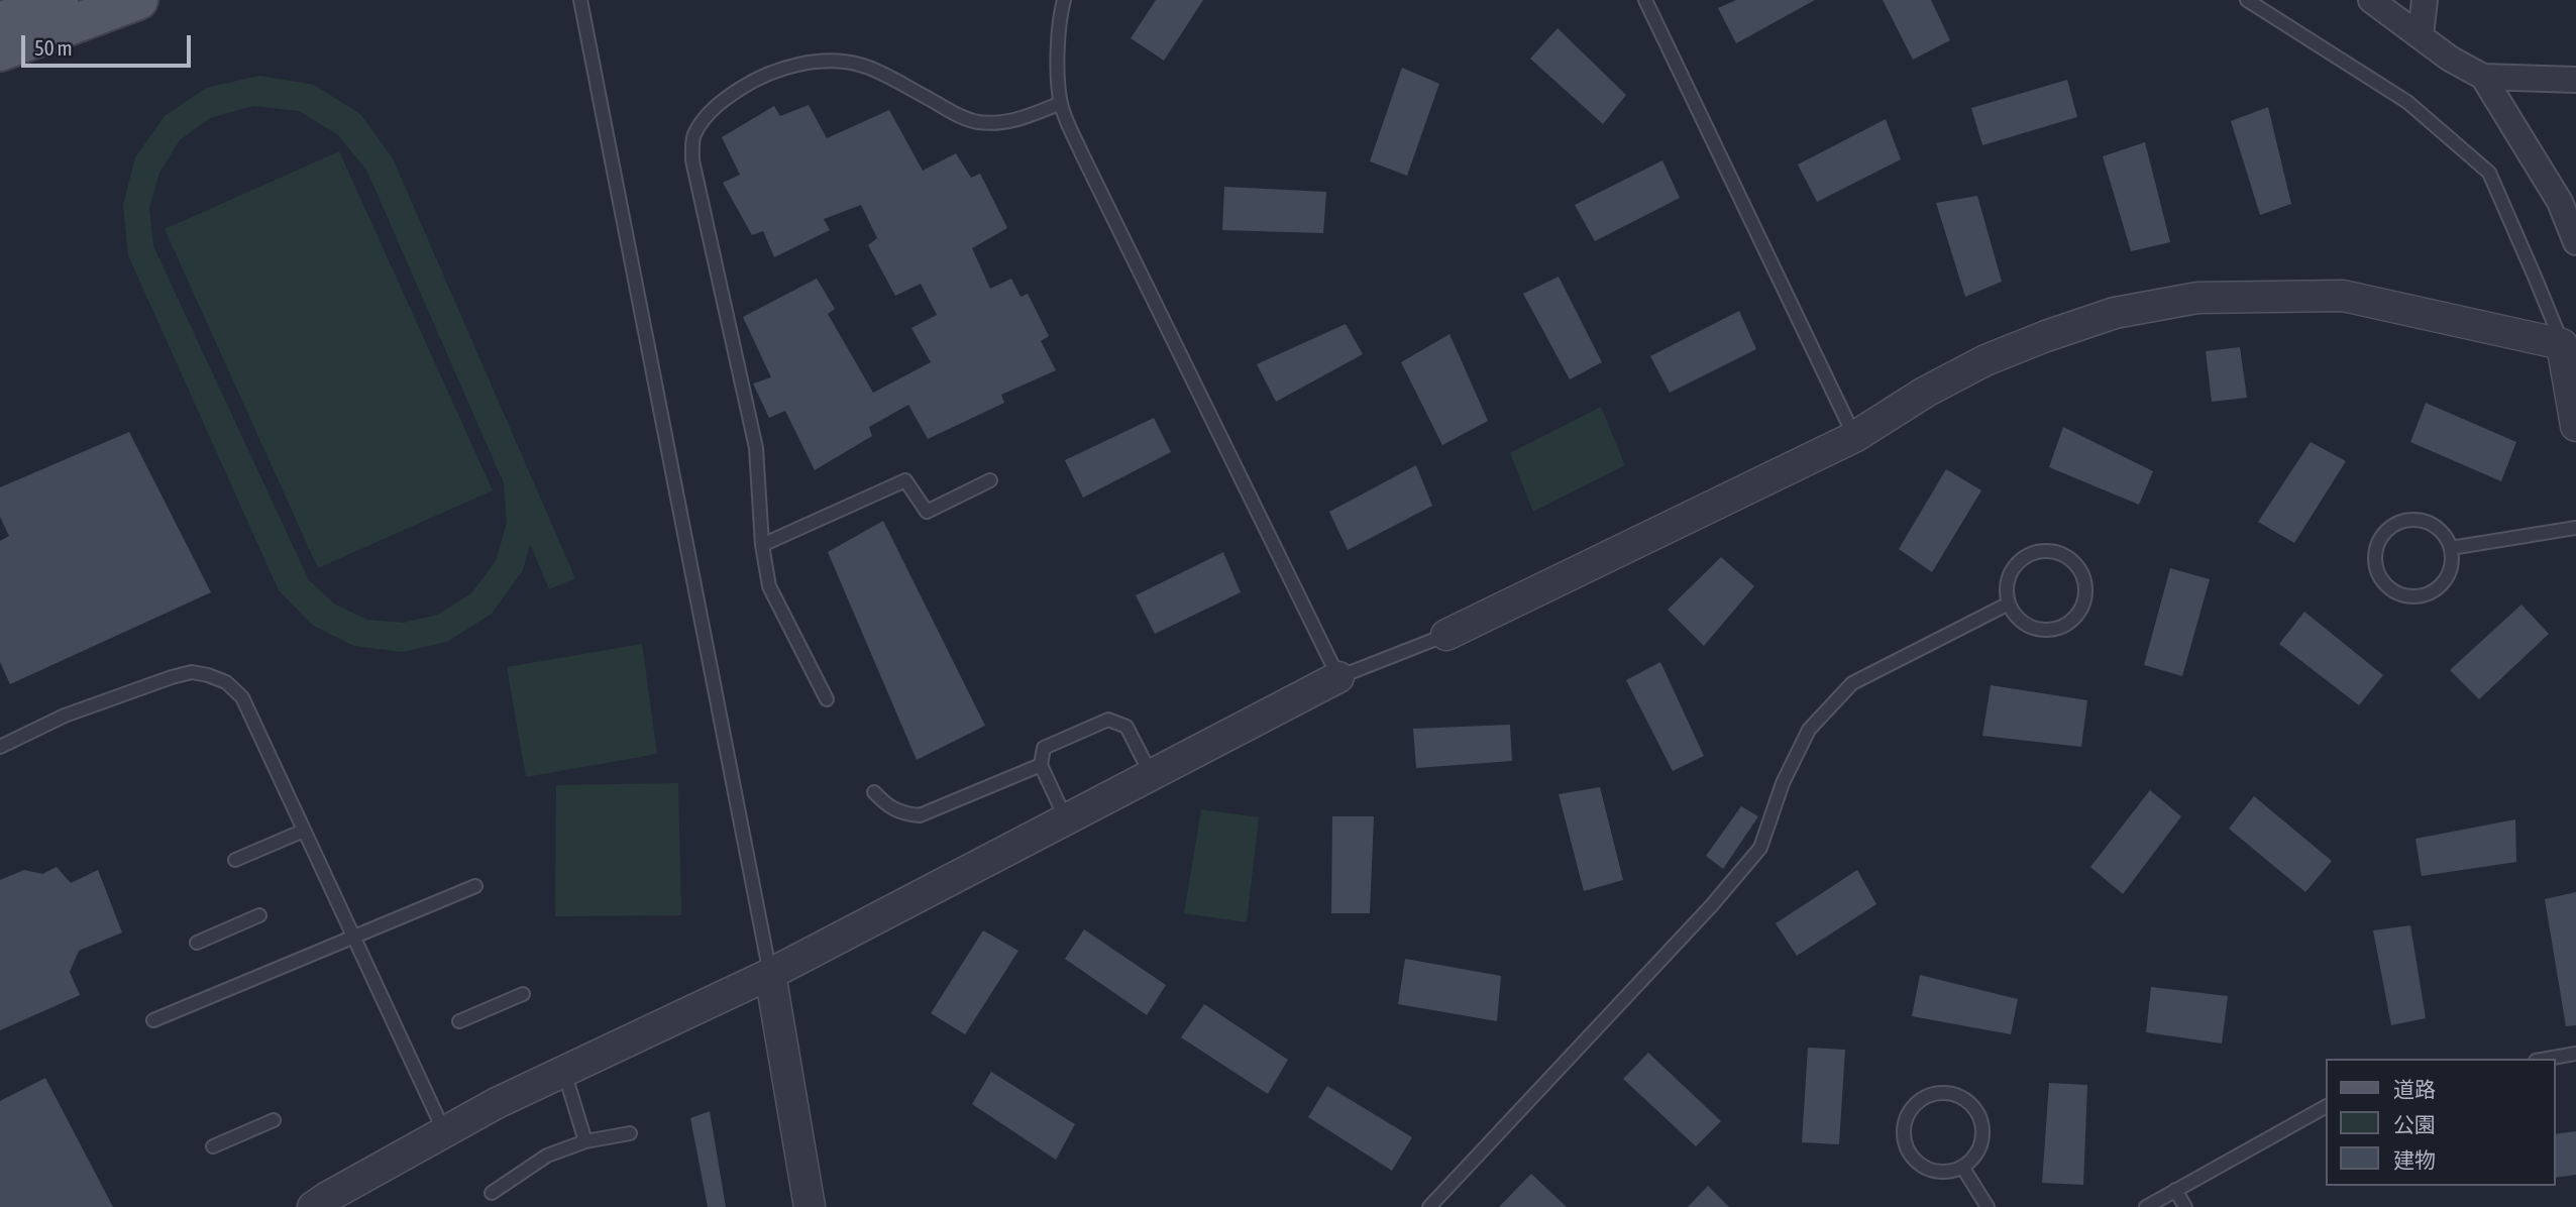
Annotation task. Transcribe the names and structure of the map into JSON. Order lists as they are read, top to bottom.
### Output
{
  "legend": ["道路", "公園", "建物"],
  "scale_bar": "50 m"
}
